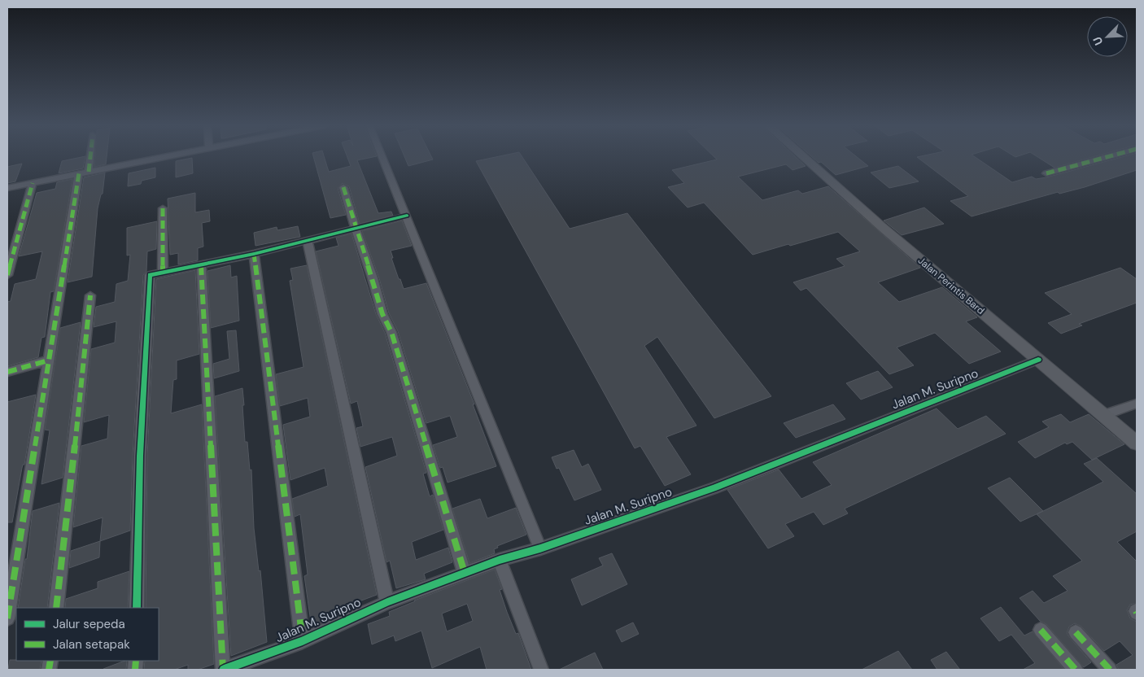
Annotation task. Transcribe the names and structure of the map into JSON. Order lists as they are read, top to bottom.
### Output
{
  "streets": {
    "street": ["Jalan Perintis Bard", "Jalan M. Suripno"]
  },
  "crossings": [
    ["Jalan Perintis Bard", "Jalan M. Suripno"]
  ],
  "legend": ["Jalur sepeda", "Jalan setapak"],
  "north": "bottom left"
}
